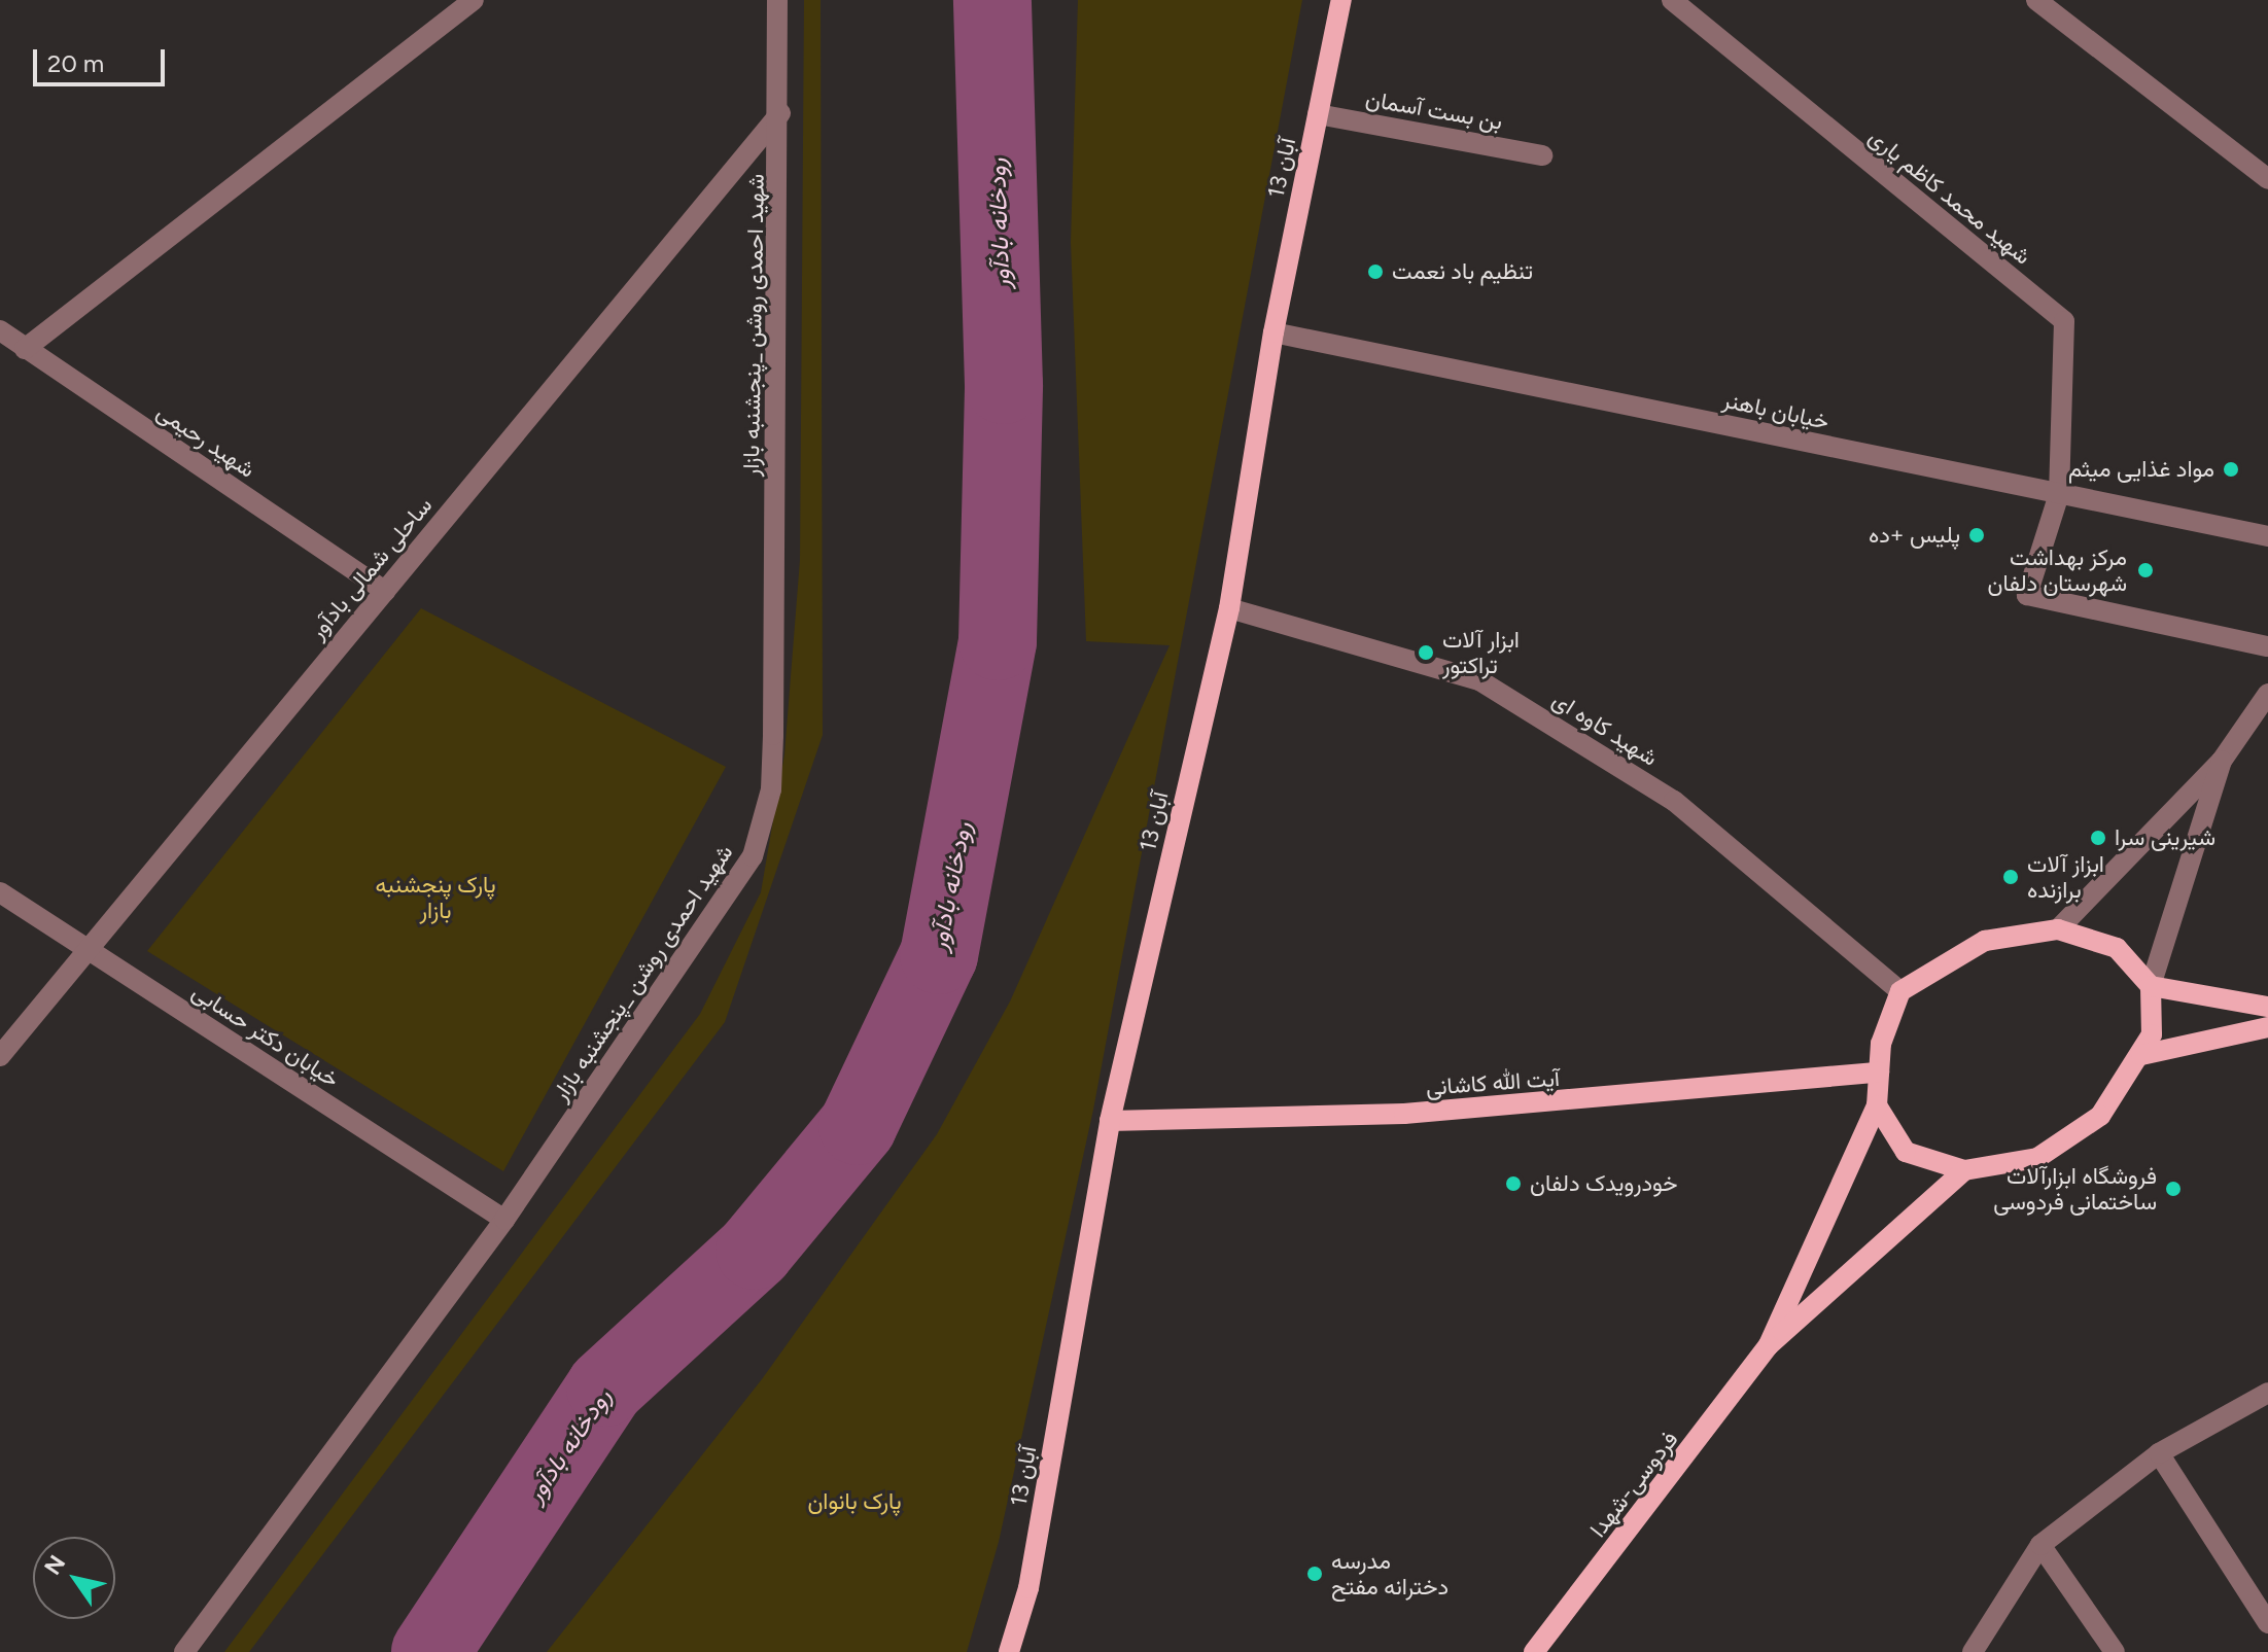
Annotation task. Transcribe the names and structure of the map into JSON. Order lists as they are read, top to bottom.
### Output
{
  "streets": {
    "main road": ["13 آبان", "آیت الله کاشانی", "فردوسی-شهدا"],
    "street": [
      "بن بست آسمان",
      "شهید محمد کاظم یاری",
      "شهید احمدی روشن _پنجشنبه بازار",
      "خیابان باهنر",
      "شهید رحیمی",
      "ساحلی شمالی بادآور",
      "شهید کاوه ای",
      "خیابان دکتر حسابی"
    ]
  },
  "crossings": [
    ["بن بست آسمان", "13 آبان"],
    ["13 آبان", "خیابان باهنر"],
    ["13 آبان", "شهید کاوه ای"],
    ["13 آبان", "آیت الله کاشانی"],
    ["شهید محمد کاظم یاری", "خیابان باهنر"],
    ["شهید احمدی روشن _پنجشنبه بازار", "ساحلی شمالی بادآور"],
    ["شهید احمدی روشن _پنجشنبه بازار", "خیابان دکتر حسابی"],
    ["شهید رحیمی", "ساحلی شمالی بادآور"],
    ["ساحلی شمالی بادآور", "خیابان دکتر حسابی"],
    ["شهید کاوه ای", "آیت الله کاشانی"]
  ],
  "water": ["رودخانه بادآور"],
  "parks": ["پارک پنجشنبه بازار", "پارک بانوان"],
  "places": [
    "تنظیم باد نعمت",
    "مواد غذایی میثم",
    "پلیس +ده",
    "مرکز بهداشت شهرستان دلفان",
    "ابزار آلات تراکتور",
    "شیرینی سرا",
    "ابزاز آلات برازنده",
    "خودرویدک دلفان",
    "فروشگاه ابزارآلات ساختمانی فردوسی",
    "مدرسه دخترانه مفتح"
  ],
  "scale_bar": "20 m",
  "north": "top left"
}
